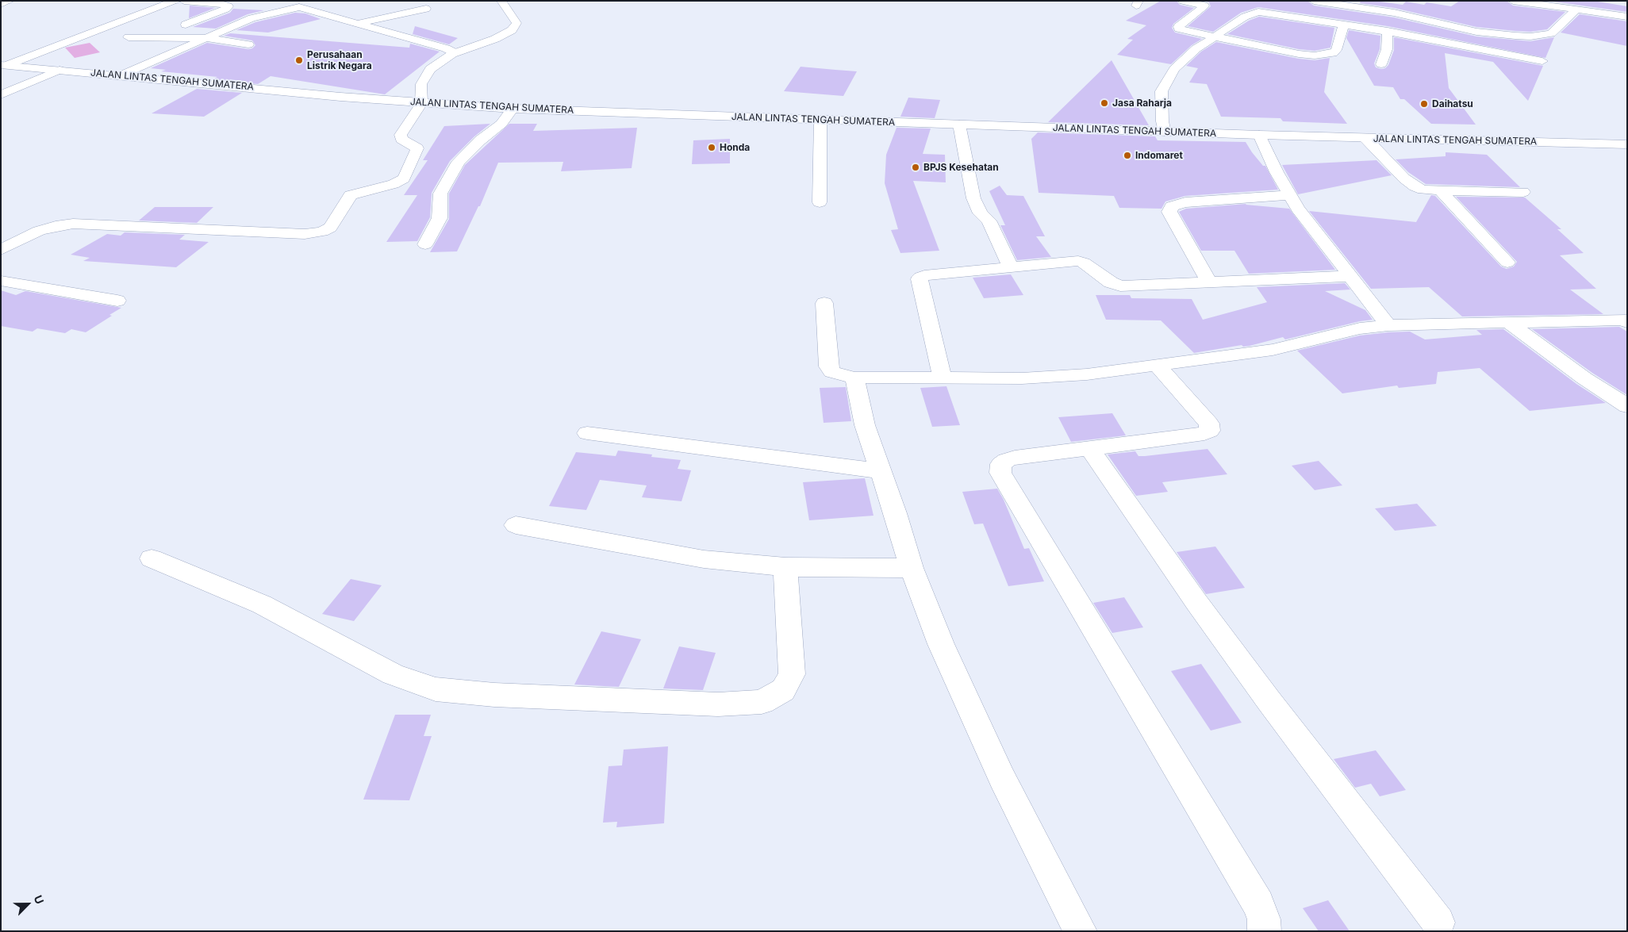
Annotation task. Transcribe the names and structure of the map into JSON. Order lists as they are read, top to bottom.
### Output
{
  "streets": {
    "main road": ["JALAN LINTAS TENGAH SUMATERA"]
  },
  "places": [
    "Perusahaan Listrik Negara",
    "Jasa Raharja",
    "Daihatsu",
    "Honda",
    "Indomaret",
    "BPJS Kesehatan"
  ],
  "north": "top right"
}
